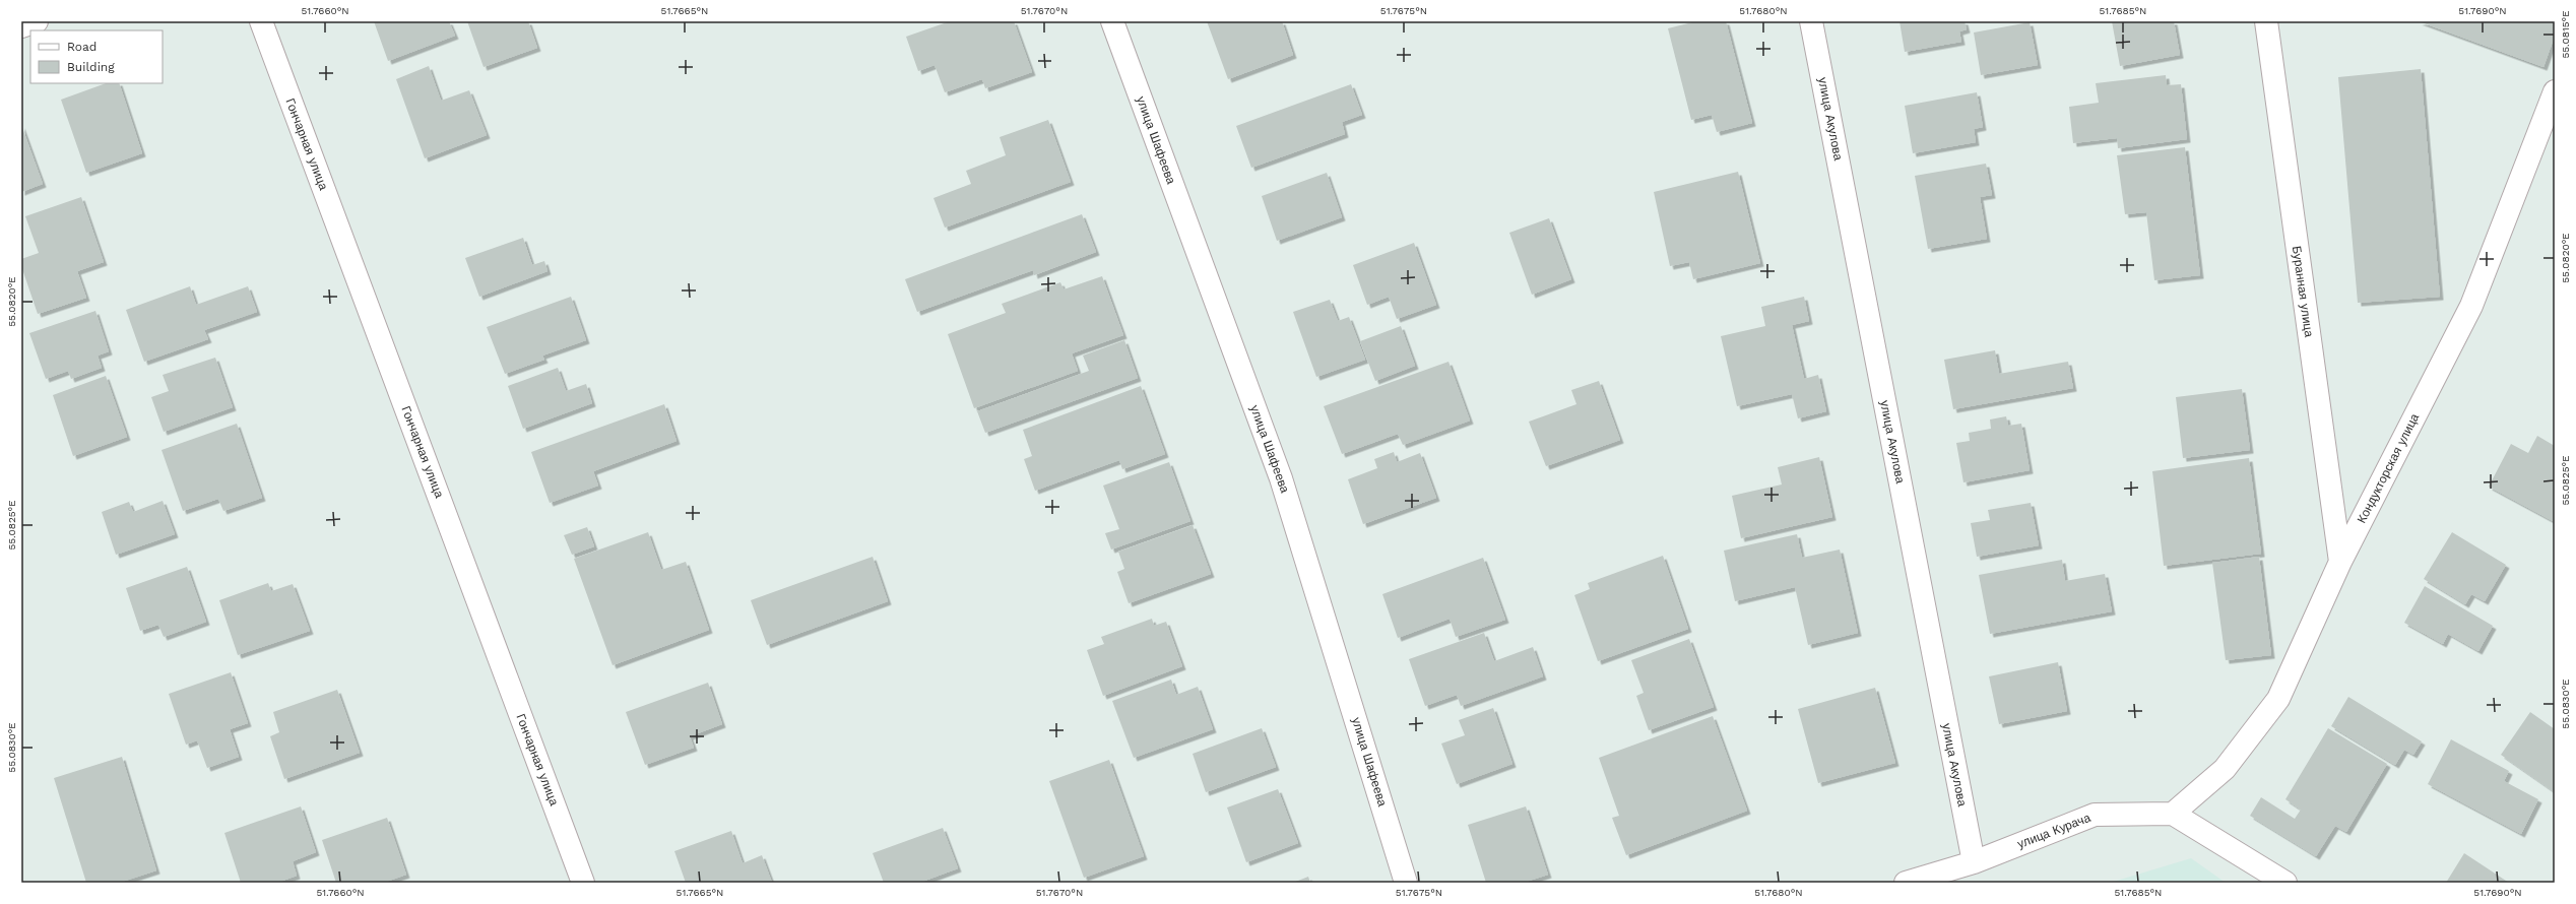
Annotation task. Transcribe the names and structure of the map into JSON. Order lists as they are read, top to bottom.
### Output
{
  "streets": {
    "street": [
      "улица Акулова",
      "улица Шафеева",
      "Гончарная улица",
      "Буранная улица",
      "Кондукторская улица",
      "улица Курача"
    ]
  },
  "crossings": [
    ["улица Акулова", "улица Курача"],
    ["Буранная улица", "Кондукторская улица"],
    ["Кондукторская улица", "улица Курача"]
  ],
  "legend": ["Road", "Building"],
  "coordinates": [
    "51.7660°N",
    "51.7665°N",
    "51.7670°N",
    "51.7675°N",
    "51.7680°N",
    "51.7685°N",
    "51.7690°N",
    "55.0815°E",
    "55.0820°E",
    "55.0825°E",
    "55.0830°E"
  ]
}
